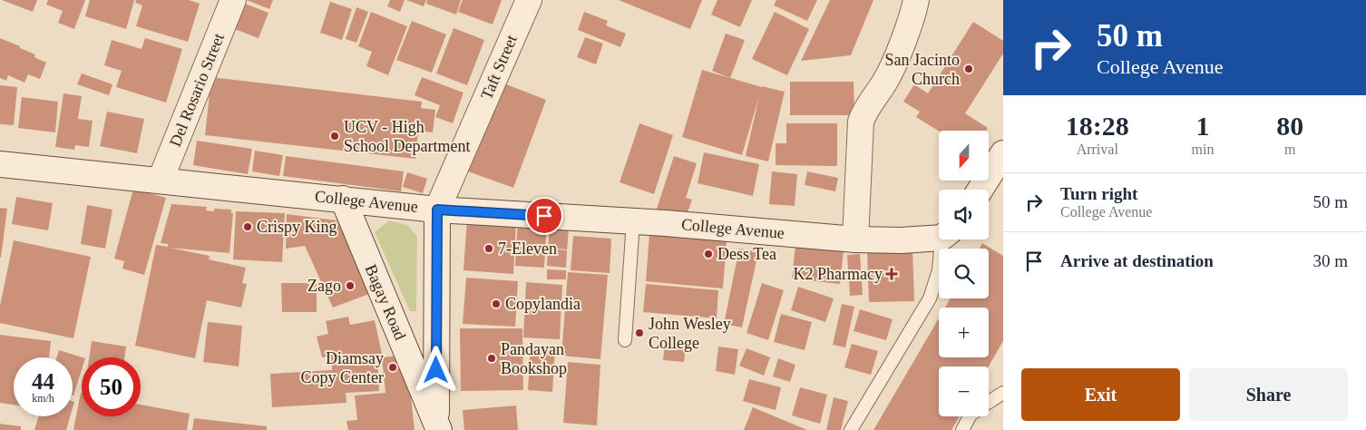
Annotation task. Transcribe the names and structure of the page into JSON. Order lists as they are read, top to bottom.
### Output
{
  "streets": {
    "main road": [
      "Taft Street",
      "Del Rosario Street",
      "College Avenue",
      "Bagay Road"
    ]
  },
  "crossings": [
    ["Taft Street", "College Avenue"],
    ["Del Rosario Street", "College Avenue"],
    ["College Avenue", "Bagay Road"]
  ],
  "places": {
    "other": [
      "San Jacinto Church",
      "UCV - High School Department",
      "Crispy King",
      "7-Eleven",
      "Dess Tea",
      "Zago",
      "Copylandia",
      "John Wesley College",
      "Pandayan Bookshop",
      "Diamsay Copy Center"
    ],
    "health": ["K2 Pharmacy"]
  },
  "north": "bottom",
  "page": {
    "turn": ["50 m", "College Avenue"],
    "eta": [
      "18:28",
      "Arrival",
      "1",
      "min",
      "80",
      "m"
    ],
    "map_buttons": ["+", "−"],
    "list": [
      {
        "name": "Turn right",
        "note": "College Avenue",
        "value": "50 m"
      },
      {
        "name": "Arrive at destination",
        "value": "30 m"
      }
    ],
    "speed": "44 km/h",
    "limit": "50",
    "buttons": ["Exit", "Share"]
  }
}
